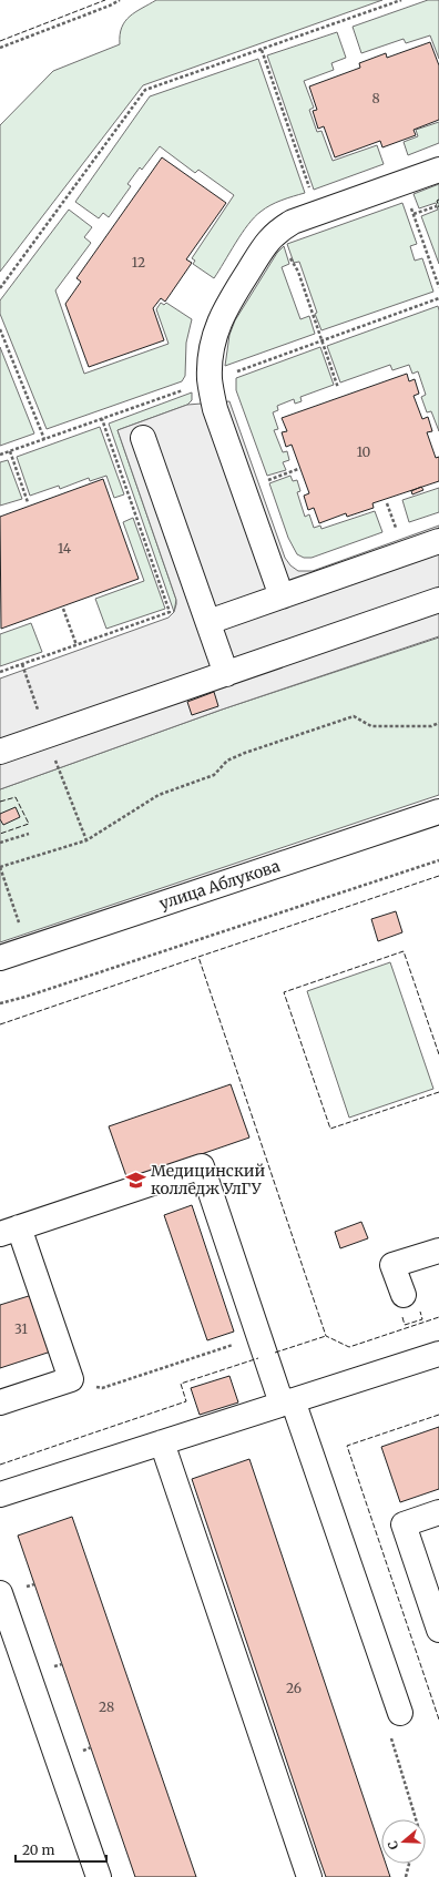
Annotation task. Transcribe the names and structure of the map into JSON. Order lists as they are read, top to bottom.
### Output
{
  "streets": {
    "street": ["улица Аблукова"]
  },
  "places": {
    "school or university": ["Медицинский колледж УлГУ"]
  },
  "house_numbers": [
    "8",
    "12",
    "10",
    "14",
    "31",
    "26",
    "28"
  ],
  "scale_bar": "20 m",
  "north": "left"
}
